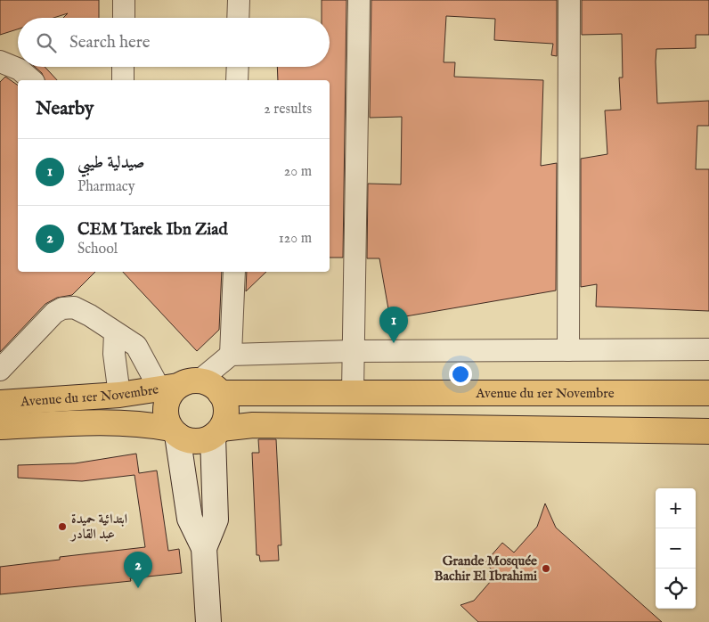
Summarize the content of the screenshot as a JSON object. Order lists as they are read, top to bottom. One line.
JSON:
{"streets":{"main road":["Avenue du 1er Novembre"]},"places":["ابتدائية حميدة عبد القادر","Grande Mosquée Bachir El Ibrahimi"],"page":{"search":"Search here","heading":["Nearby","2 results"],"list":[{"mark":"1","name":"صيدلية طيبي","note":"Pharmacy","value":"20 m"},{"mark":"2","name":"CEM Tarek Ibn Ziad","note":"School","value":"120 m"}],"pins":["1","2"],"map_buttons":["+","−"]}}
